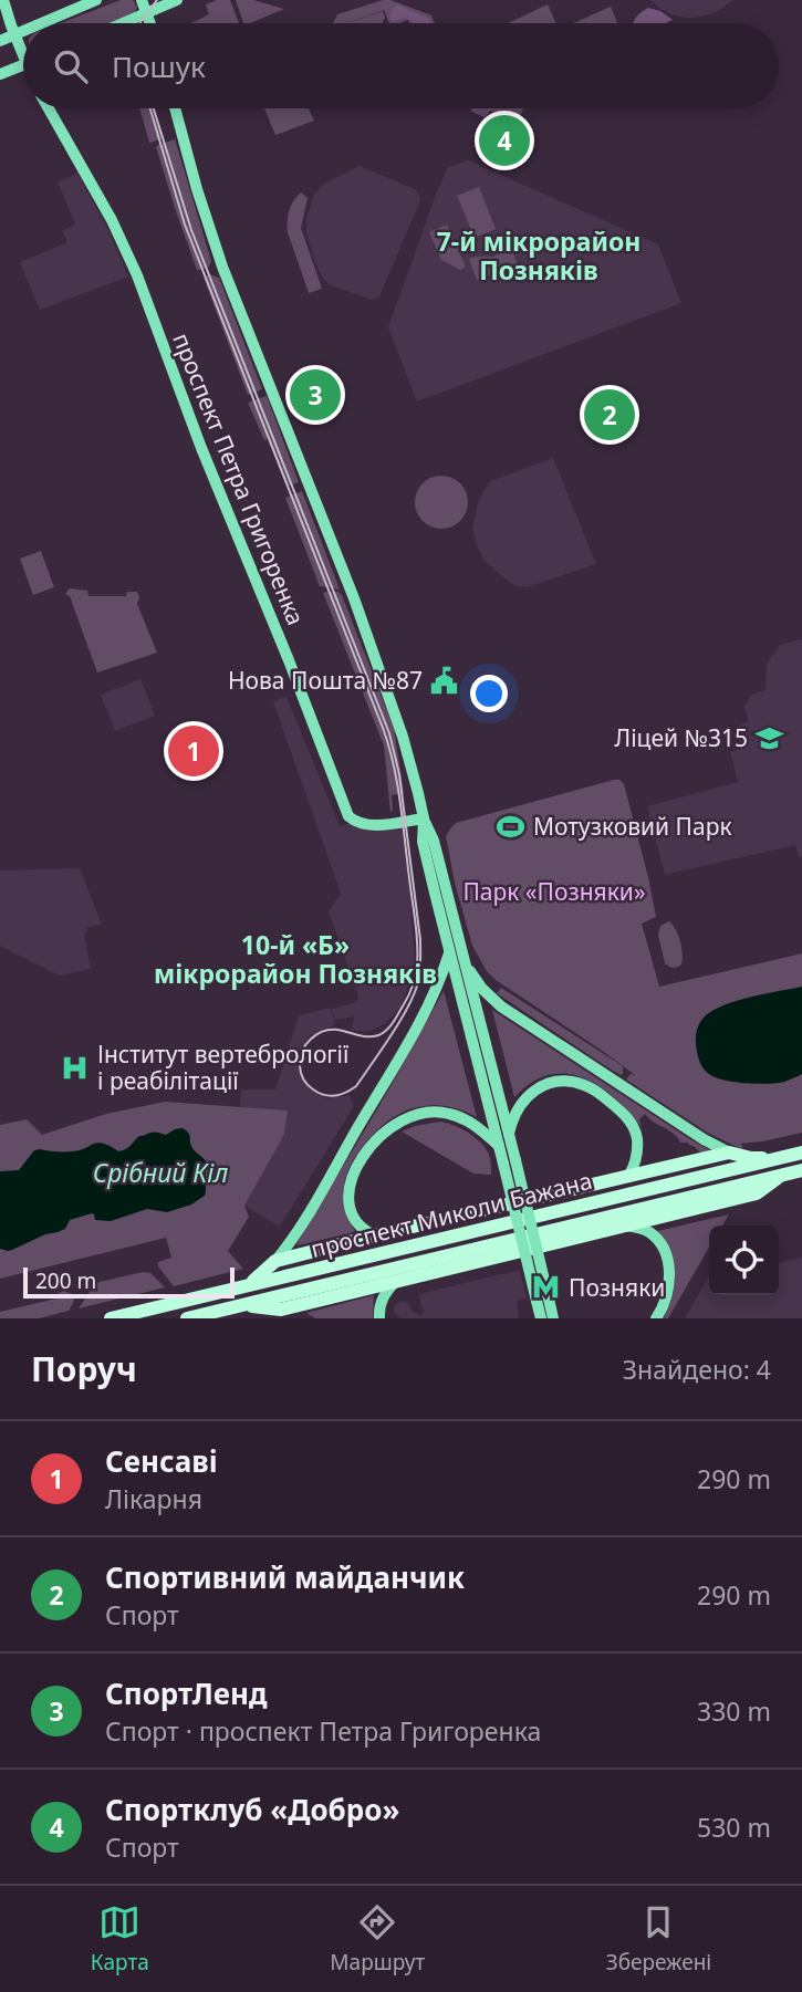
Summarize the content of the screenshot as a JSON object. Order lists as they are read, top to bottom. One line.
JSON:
{"streets":{"highway":["проспект Миколи Бажана"],"main road":["проспект Петра Григоренка"]},"districts":["7-й мікрорайон Позняків","10-й «Б» мікрорайон Позняків"],"water":["Срібний Кіл"],"parks":["Парк «Позняки»"],"places":{"public building":["Нова Пошта №87"],"school or university":["Ліцей №315"],"sports":["Мотузковий Парк"],"hospital":["Інститут вертебрології і реабілітації"],"metro station":["Позняки"]},"scale_bar":"200 m","page":{"search":"Пошук","pins":["4","3","2","1"],"scale":"200 m","heading":["Поруч","Знайдено: 4"],"list":[{"mark":"1","name":"Сенсаві","note":"Лікарня","value":"290 m"},{"mark":"2","name":"Спортивний майданчик","note":"Спорт","value":"290 m"},{"mark":"3","name":"СпортЛенд","note":"Спорт · проспект Петра Григоренка","value":"330 m"},{"mark":"4","name":"Спортклуб «Добро»","note":"Спорт","value":"530 m"}],"nav":["Карта","Маршрут","Збережені"]}}
